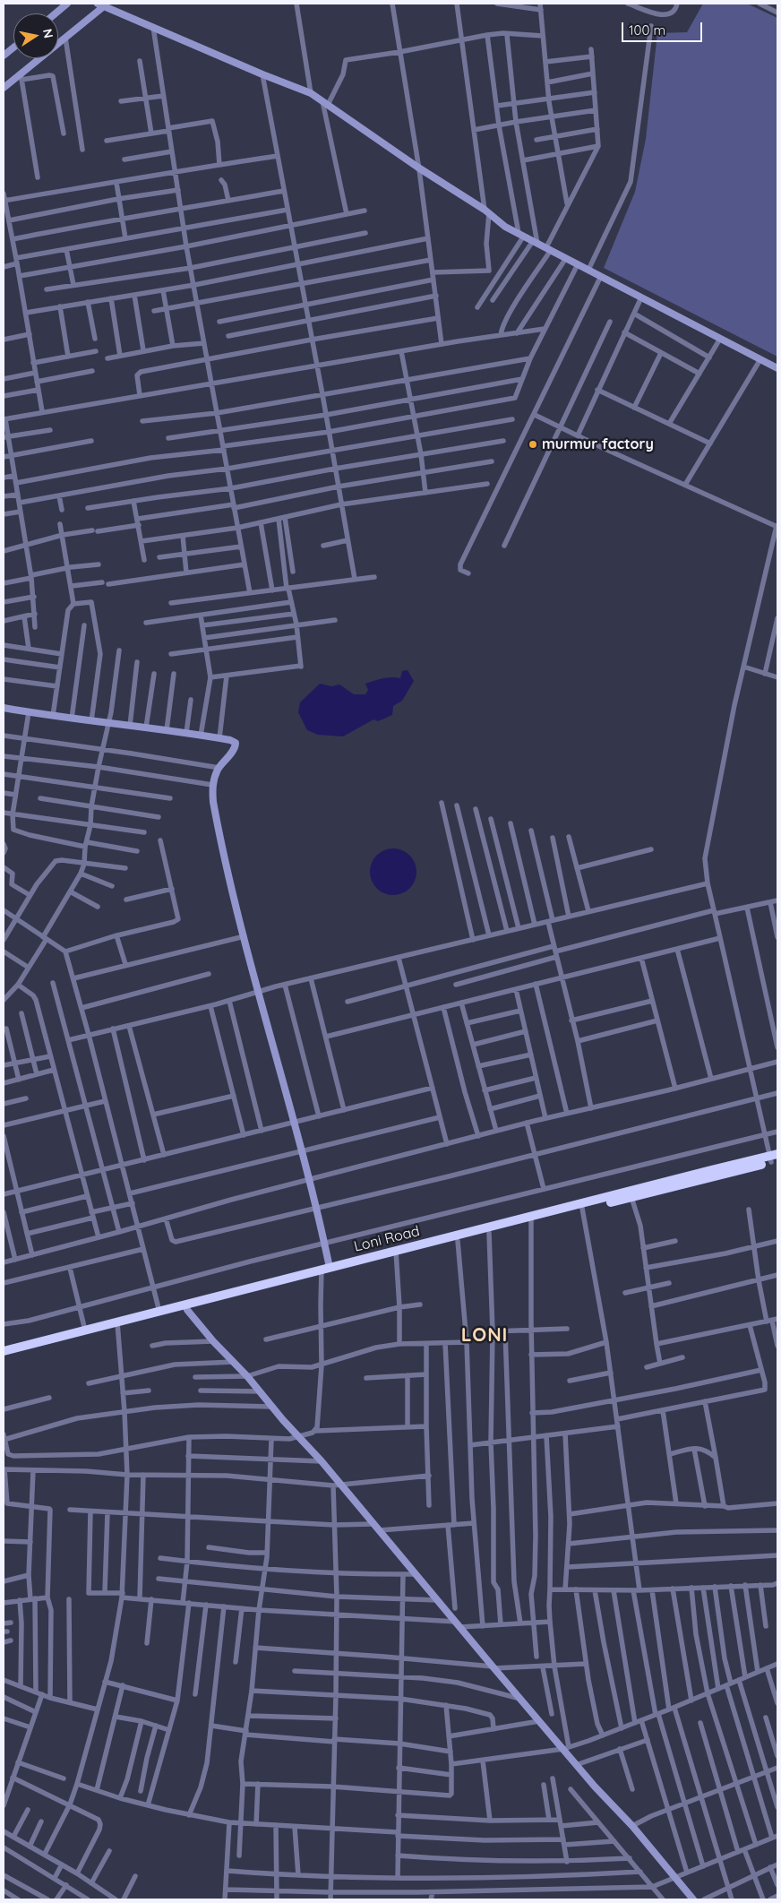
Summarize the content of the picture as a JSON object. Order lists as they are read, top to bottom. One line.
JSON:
{"streets":{"highway":["Loni Road"]},"districts":["LONI"],"places":["murmur factory"],"scale_bar":"100 m","north":"right"}
